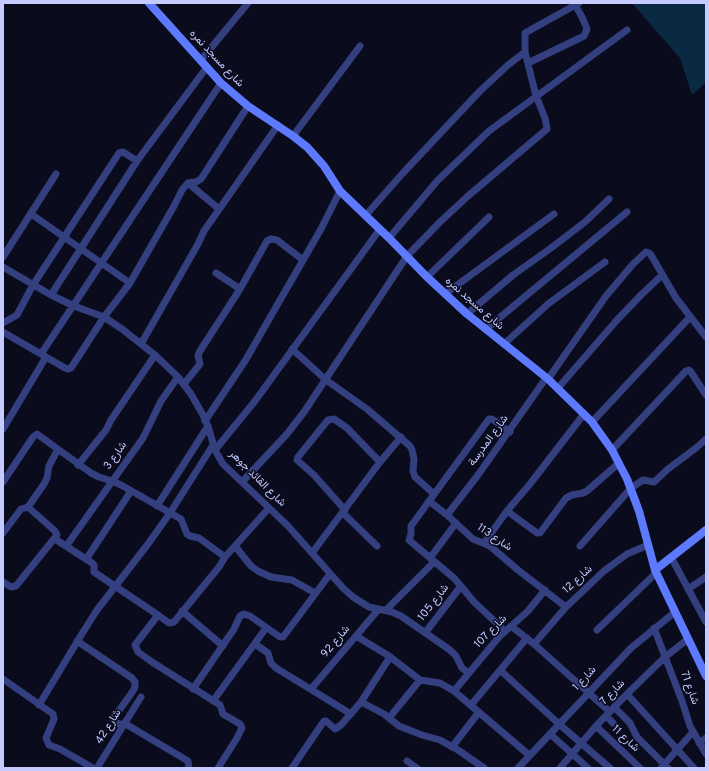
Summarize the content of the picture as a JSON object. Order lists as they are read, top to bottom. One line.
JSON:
{"streets":{"street":["شارع مسجد نمره","شارع المدرسة","شارع 3","شارع القائد جوهر","شارع 113","شارع 12","شارع 105","شارع 107","شارع 92","شارع 1","شارع 71","شارع 7","شارع 42","شارع 11"]},"crossings":[["شارع مسجد نمره","شارع المدرسة"],["شارع مسجد نمره","شارع 12"],["شارع مسجد نمره","شارع 1"],["شارع مسجد نمره","شارع 7"],["شارع المدرسة","شارع 113"],["شارع 3","شارع القائد جوهر"],["شارع القائد جوهر","شارع 105"],["شارع القائد جوهر","شارع 107"],["شارع القائد جوهر","شارع 92"],["شارع 113","شارع 12"],["شارع 113","شارع 107"],["شارع 113","شارع 92"],["شارع 1","شارع 71"],["شارع 71","شارع 7"],["شارع 7","شارع 11"]]}
